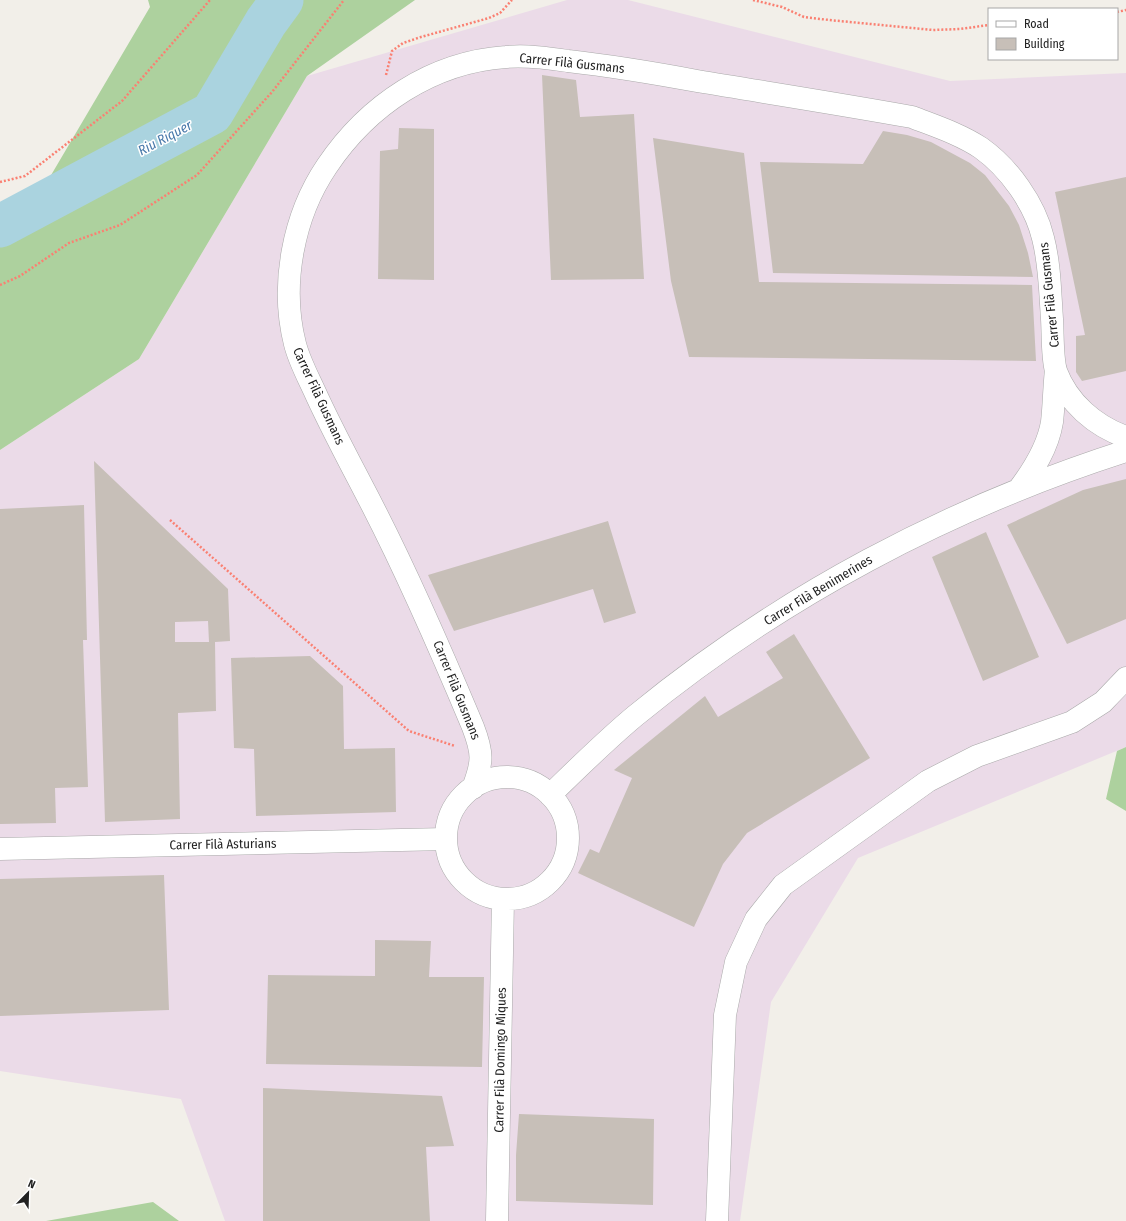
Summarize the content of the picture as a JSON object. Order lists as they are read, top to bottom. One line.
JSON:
{"streets":{"street":["Carrer Filà Gusmans","Carrer Filà Benimerines","Carrer Filà Asturians","Carrer Filà Domingo Miques"]},"crossings":[["Carrer Filà Gusmans","Carrer Filà Benimerines"],["Carrer Filà Gusmans","Carrer Filà Asturians"],["Carrer Filà Gusmans","Carrer Filà Domingo Miques"],["Carrer Filà Benimerines","Carrer Filà Asturians"],["Carrer Filà Benimerines","Carrer Filà Domingo Miques"],["Carrer Filà Asturians","Carrer Filà Domingo Miques"]],"water":["Riu Riquer"],"legend":["Road","Building"],"north":"top right"}
